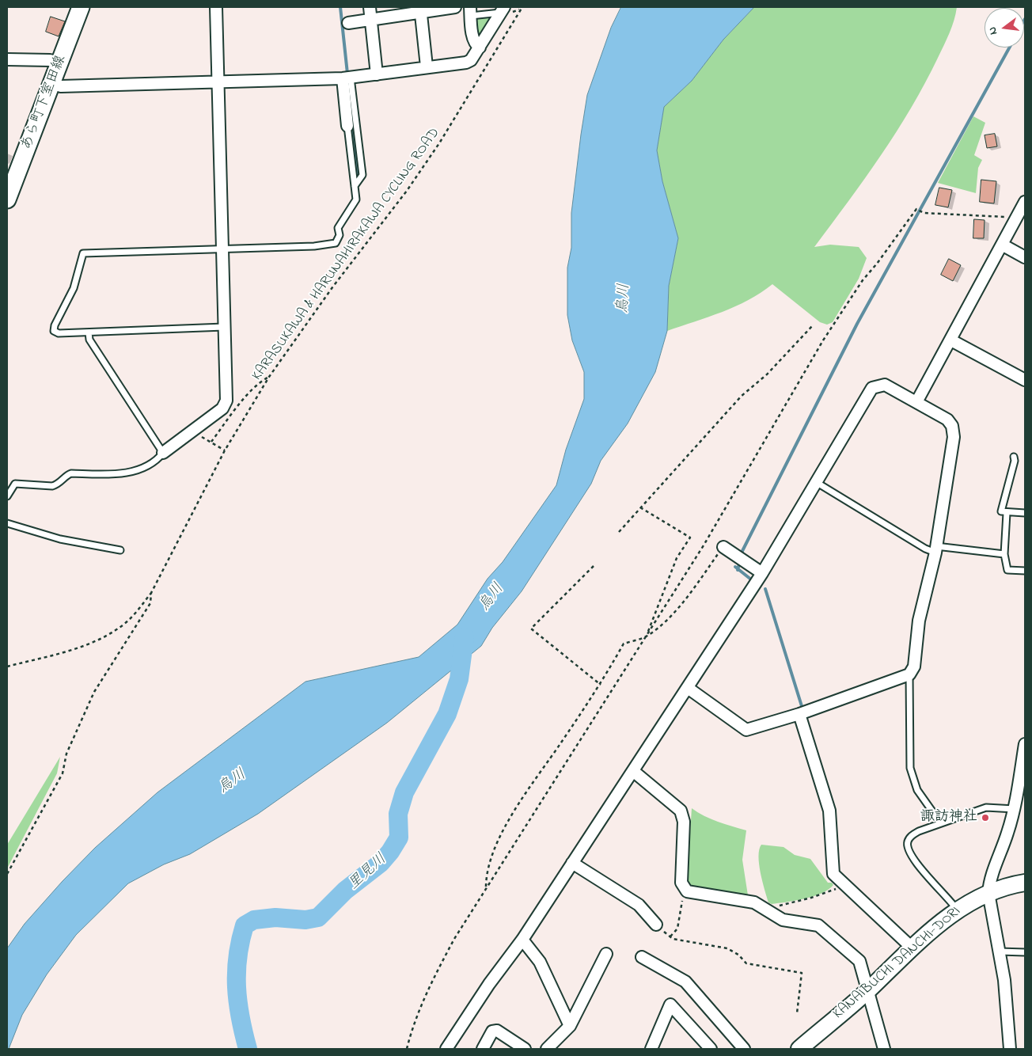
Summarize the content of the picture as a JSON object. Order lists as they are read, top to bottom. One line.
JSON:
{"streets":{"main road":["あら町下室田線"],"street":["KANAIBUCHI DANCHI-DORI"],"path":["KARASUKAWA & HARUNAHIRAKAWA CYCLING ROAD"]},"water":["烏川","里見川"],"places":["諏訪神社"],"north":"left"}
